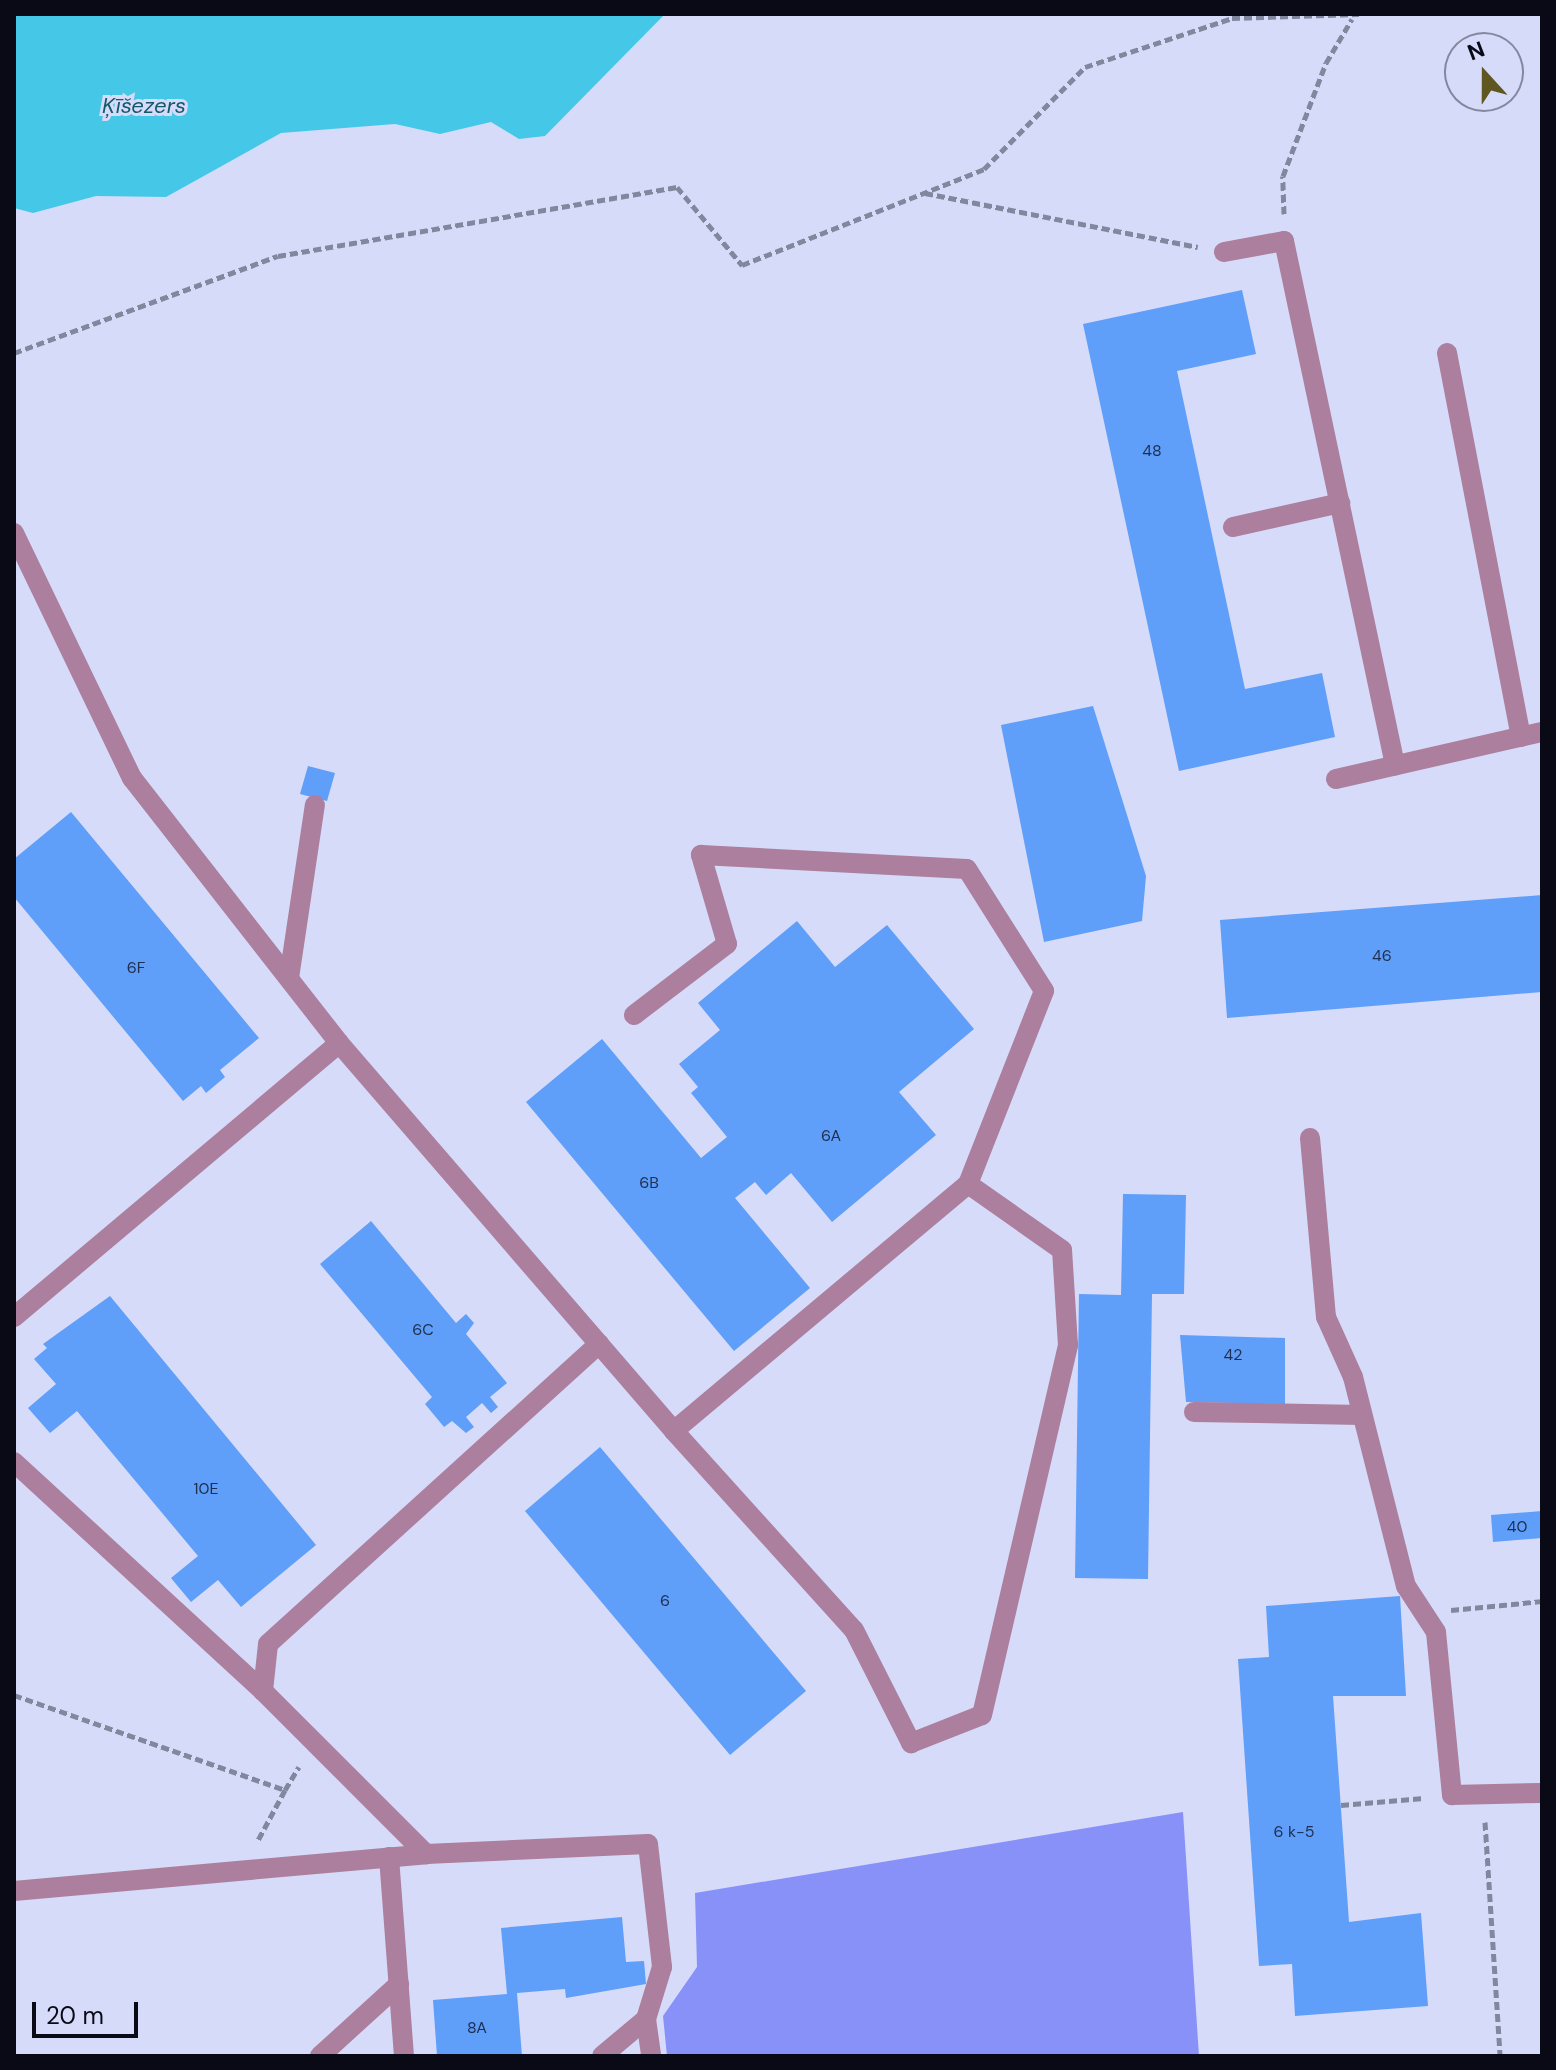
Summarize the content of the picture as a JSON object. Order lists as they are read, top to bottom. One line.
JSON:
{"water":["Ķīšezers"],"house_numbers":["48","46","6F","6A","6B","6C","42","10E","40","6","6 k-5","8A"],"scale_bar":"20 m","north":"top"}
